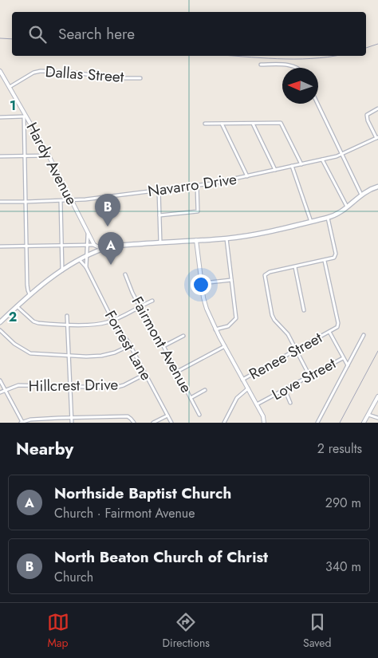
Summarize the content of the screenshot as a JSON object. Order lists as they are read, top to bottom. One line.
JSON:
{"streets":{"street":["Dallas Street","Hardy Avenue","Navarro Drive","Fairmont Avenue","Forrest Lane","Renee Street","Love Street","Hillcrest Drive"]},"crossings":[["Dallas Street","Hardy Avenue"],["Hardy Avenue","Navarro Drive"],["Hardy Avenue","Forrest Lane"],["Forrest Lane","Hillcrest Drive"]],"north":"left","page":{"search":"Search here","pins":["B","A"],"heading":["Nearby","2 results"],"list":[{"mark":"A","name":"Northside Baptist Church","note":"Church · Fairmont Avenue","value":"290 m"},{"mark":"B","name":"North Beaton Church of Christ","note":"Church","value":"340 m"}],"nav":["Map","Directions","Saved"]},"grid":{"rows":["1","2"]}}
